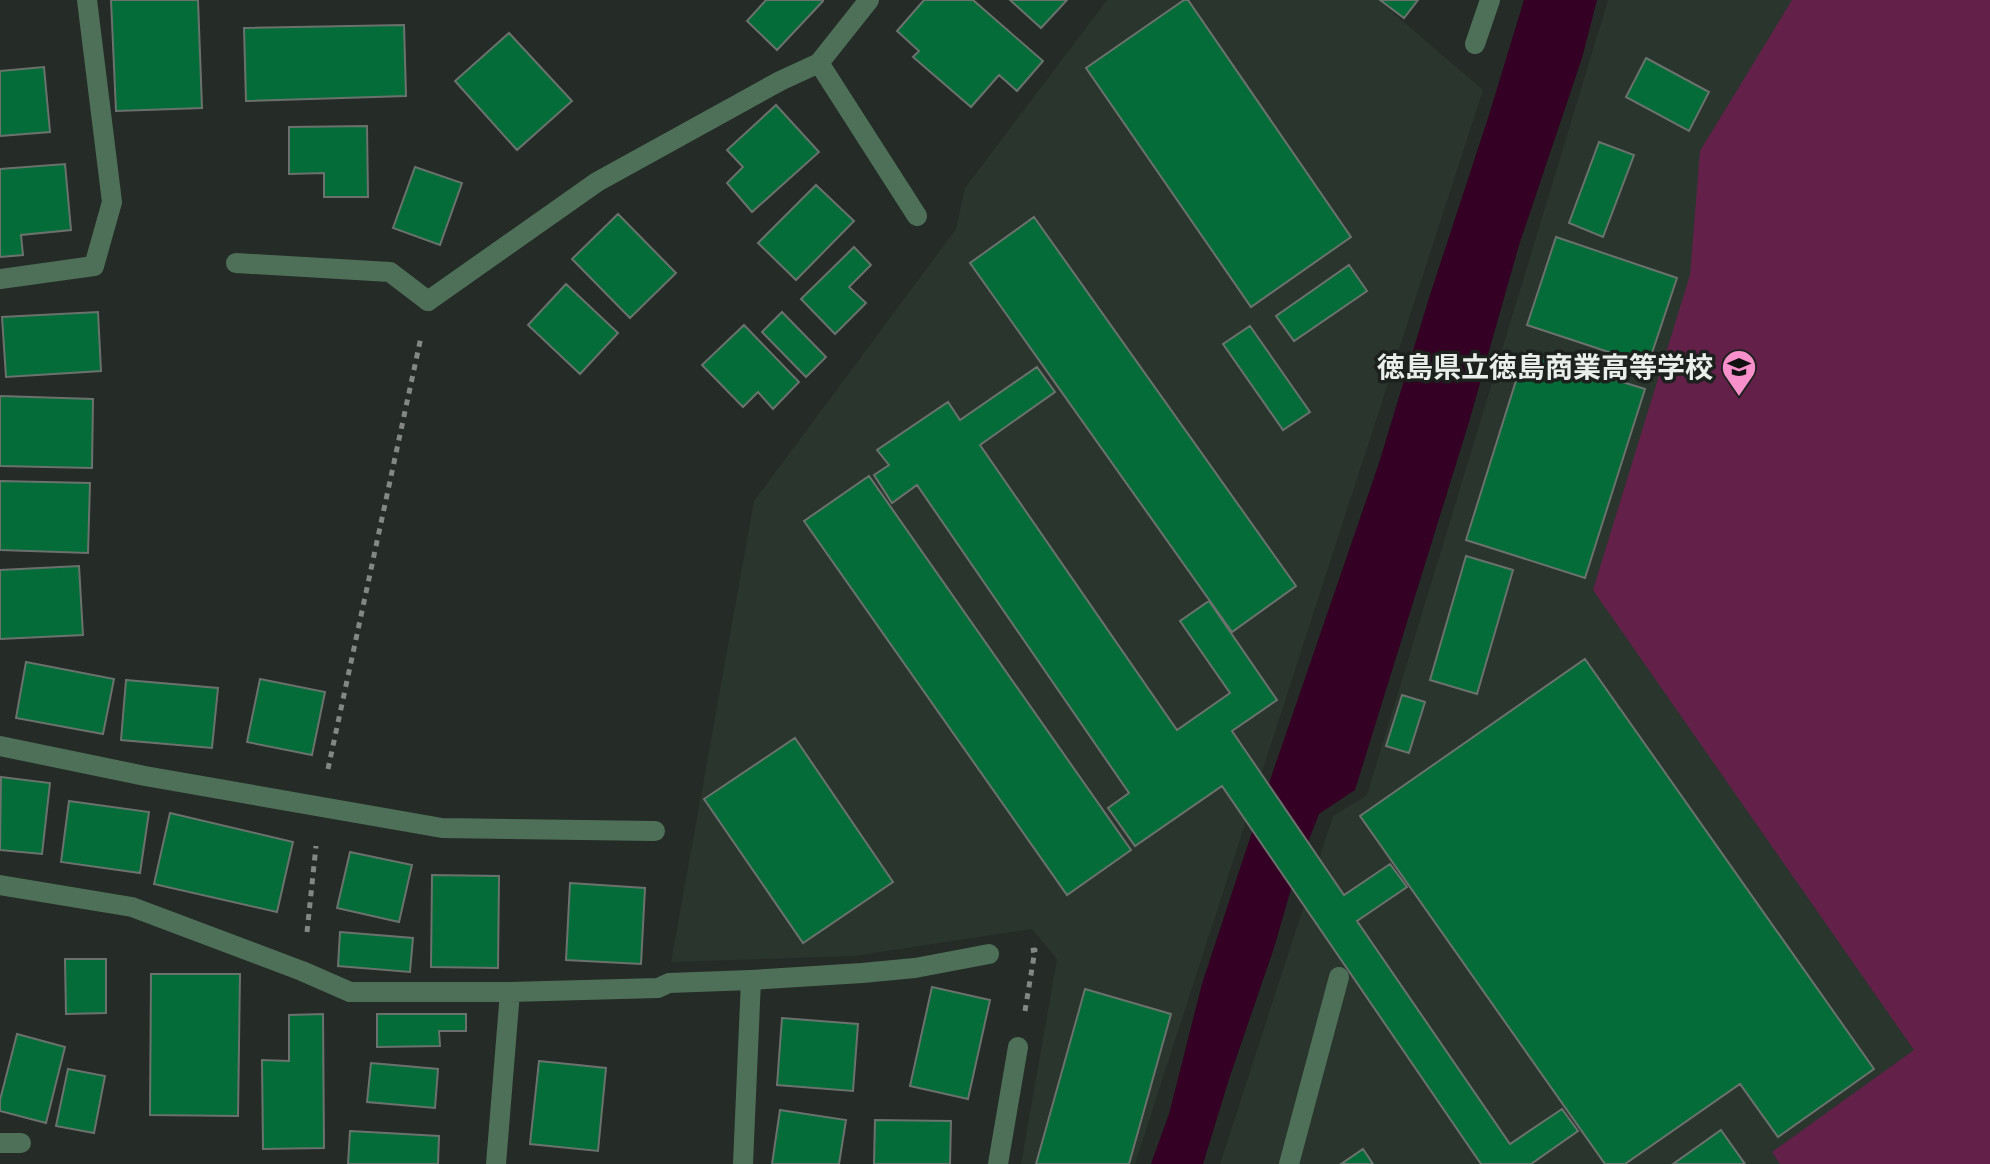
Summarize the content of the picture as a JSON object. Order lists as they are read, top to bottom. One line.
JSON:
{"places":{"school or university":["徳島県立徳島商業高等学校"]}}
